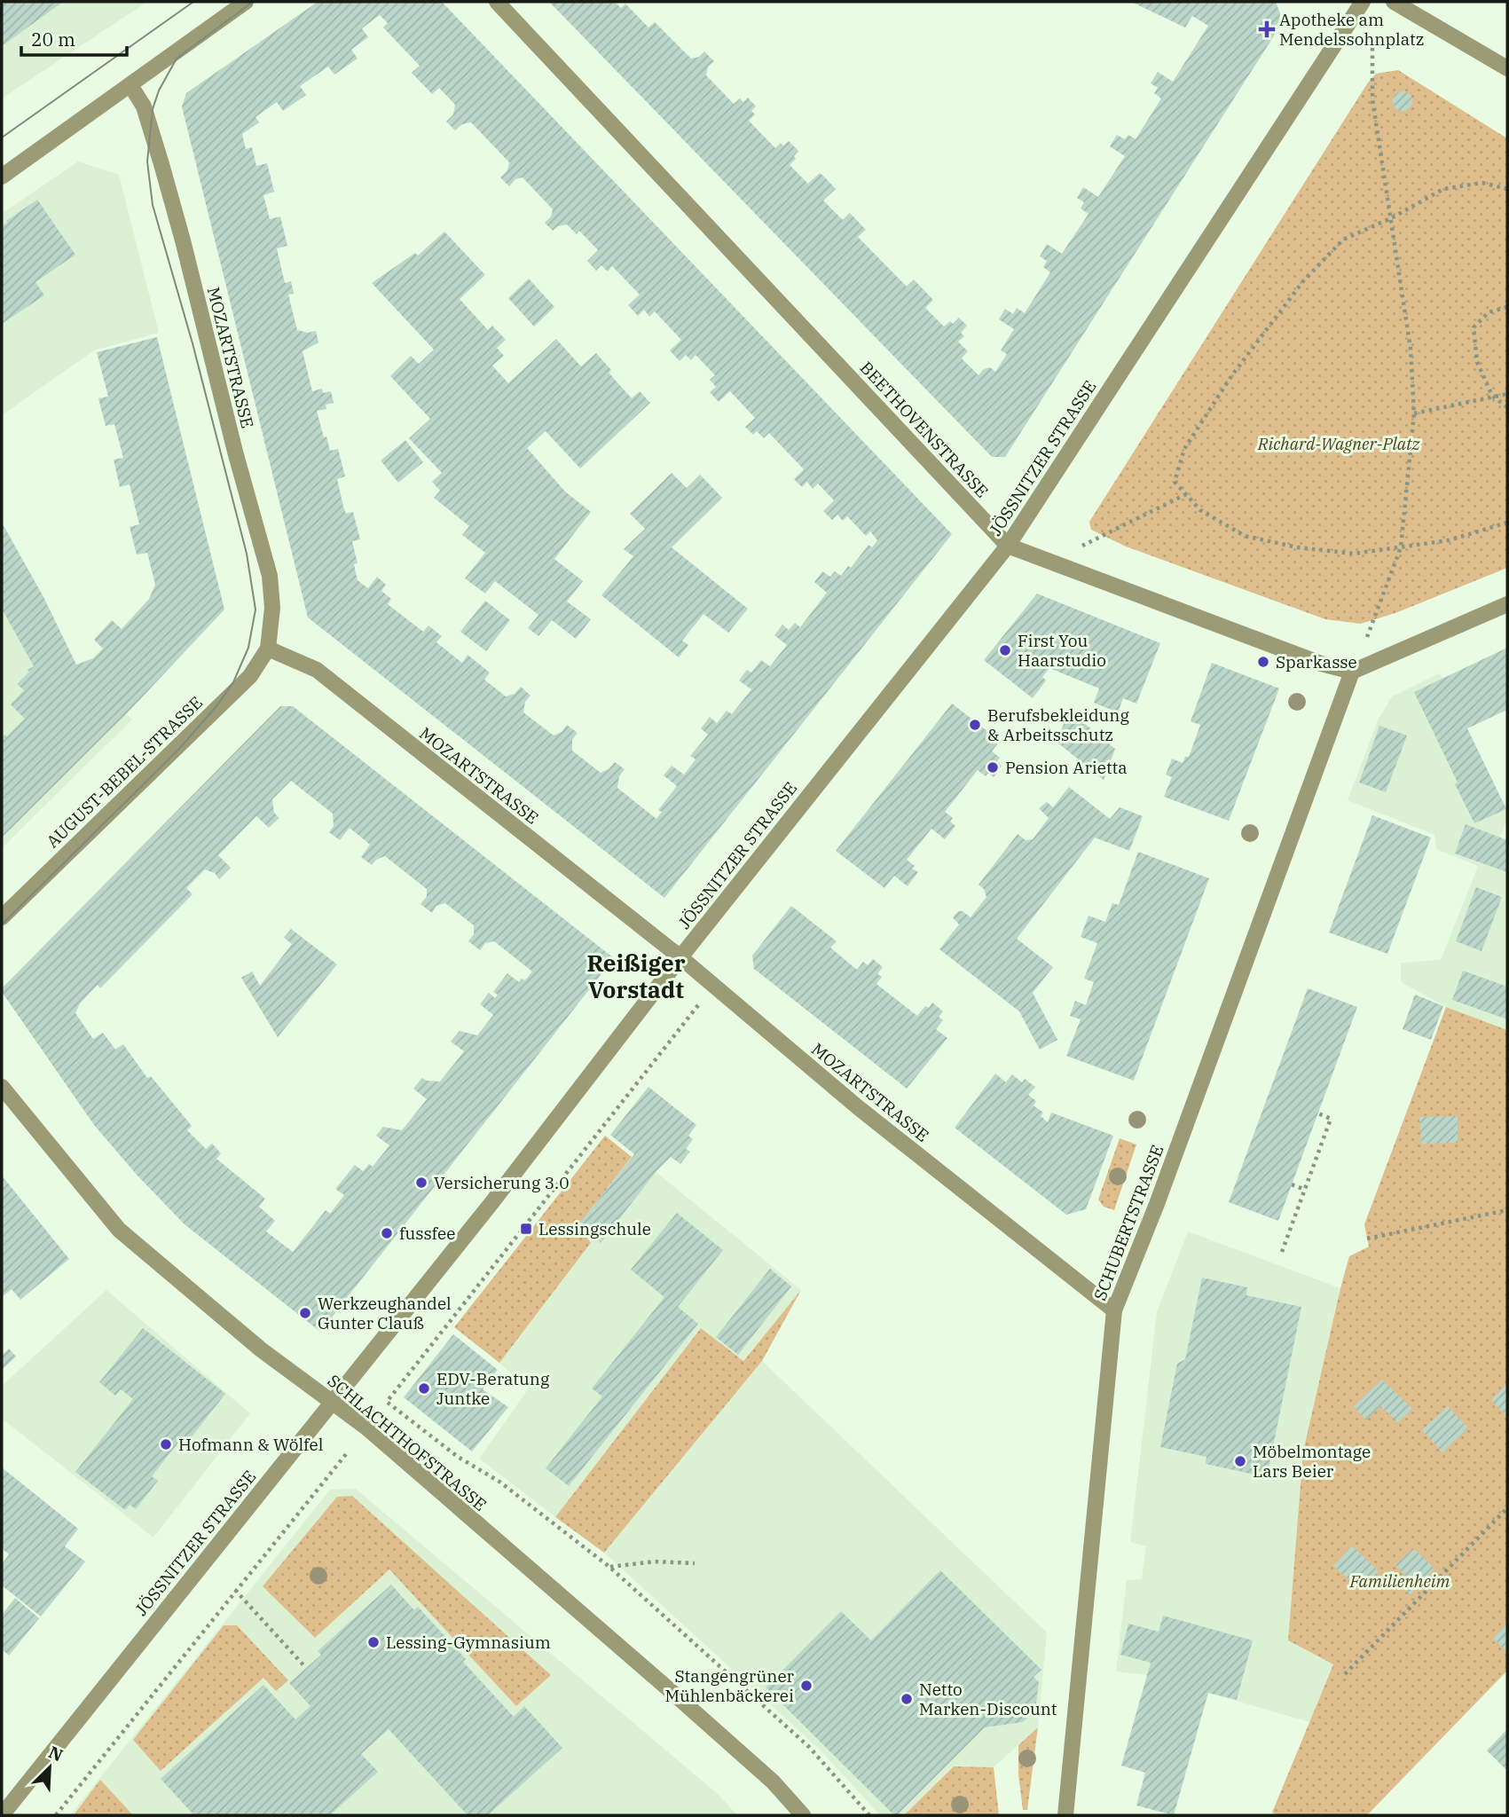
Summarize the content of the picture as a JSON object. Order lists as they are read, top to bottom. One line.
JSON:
{"streets":{"street":["MOZARTSTRASSE","BEETHOVENSTRASSE","JÖSSNITZER STRASSE","AUGUST-BEBEL-STRASSE","SCHUBERTSTRASSE","SCHLACHTHOFSTRASSE"]},"crossings":[["MOZARTSTRASSE","JÖSSNITZER STRASSE"],["MOZARTSTRASSE","AUGUST-BEBEL-STRASSE"],["MOZARTSTRASSE","SCHUBERTSTRASSE"],["BEETHOVENSTRASSE","JÖSSNITZER STRASSE"],["BEETHOVENSTRASSE","SCHUBERTSTRASSE"],["JÖSSNITZER STRASSE","SCHLACHTHOFSTRASSE"]],"districts":["Reißiger Vorstadt"],"parks":["Richard-Wagner-Platz","Familienheim"],"places":{"health":["Apotheke am Mendelssohnplatz"],"other":["First You Haarstudio","Sparkasse","Berufsbekleidung & Arbeitsschutz","Pension Arietta","Versicherung 3.0","fussfee","Werkzeughandel Gunter Clauß","EDV-Beratung Juntke","Hofmann & Wölfel","Möbelmontage Lars Beier","Lessing-Gymnasium","Stangengrüner Mühlenbäckerei","Netto Marken-Discount"],"transit":["Lessingschule"]},"scale_bar":"20 m","north":"top right"}
